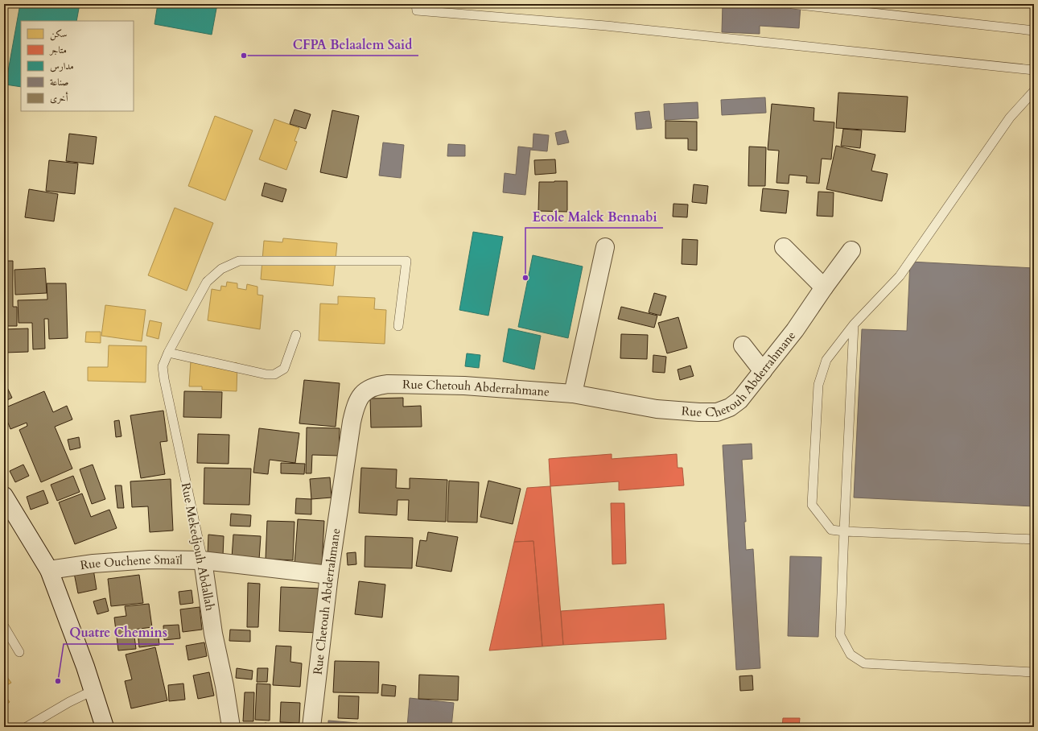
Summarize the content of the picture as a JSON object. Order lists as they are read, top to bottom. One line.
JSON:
{"streets":{"street":["Rue Chetouh Abderrahmane","Rue Mekedjouh Abdallah","Rue Ouchene Smaïl"]},"crossings":[["Rue Chetouh Abderrahmane","Rue Ouchene Smaïl"],["Rue Mekedjouh Abdallah","Rue Ouchene Smaïl"]],"places":["CFPA Belaalem Said","Ecole Malek Bennabi","Quatre Chemins"],"legend":["سكن","متاجر","مدارس","صناعة","أخرى"]}
